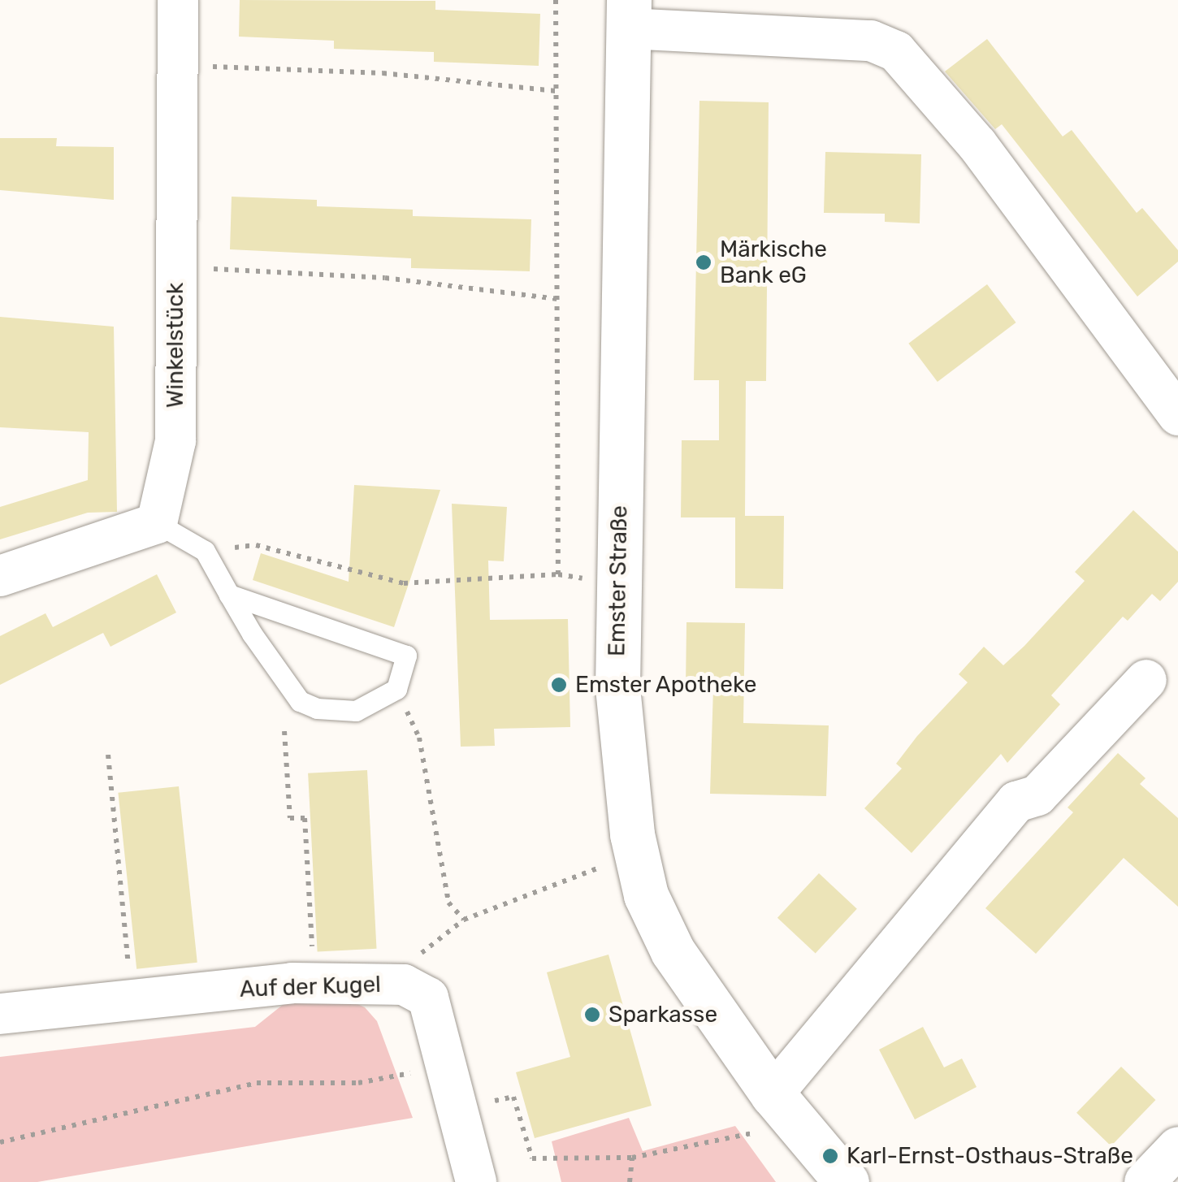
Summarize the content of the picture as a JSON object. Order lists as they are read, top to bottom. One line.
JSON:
{"streets":{"street":["Winkelstück","Emster Straße","Auf der Kugel"]},"places":["Märkische Bank eG","Emster Apotheke","Sparkasse","Karl-Ernst-Osthaus-Straße"]}
